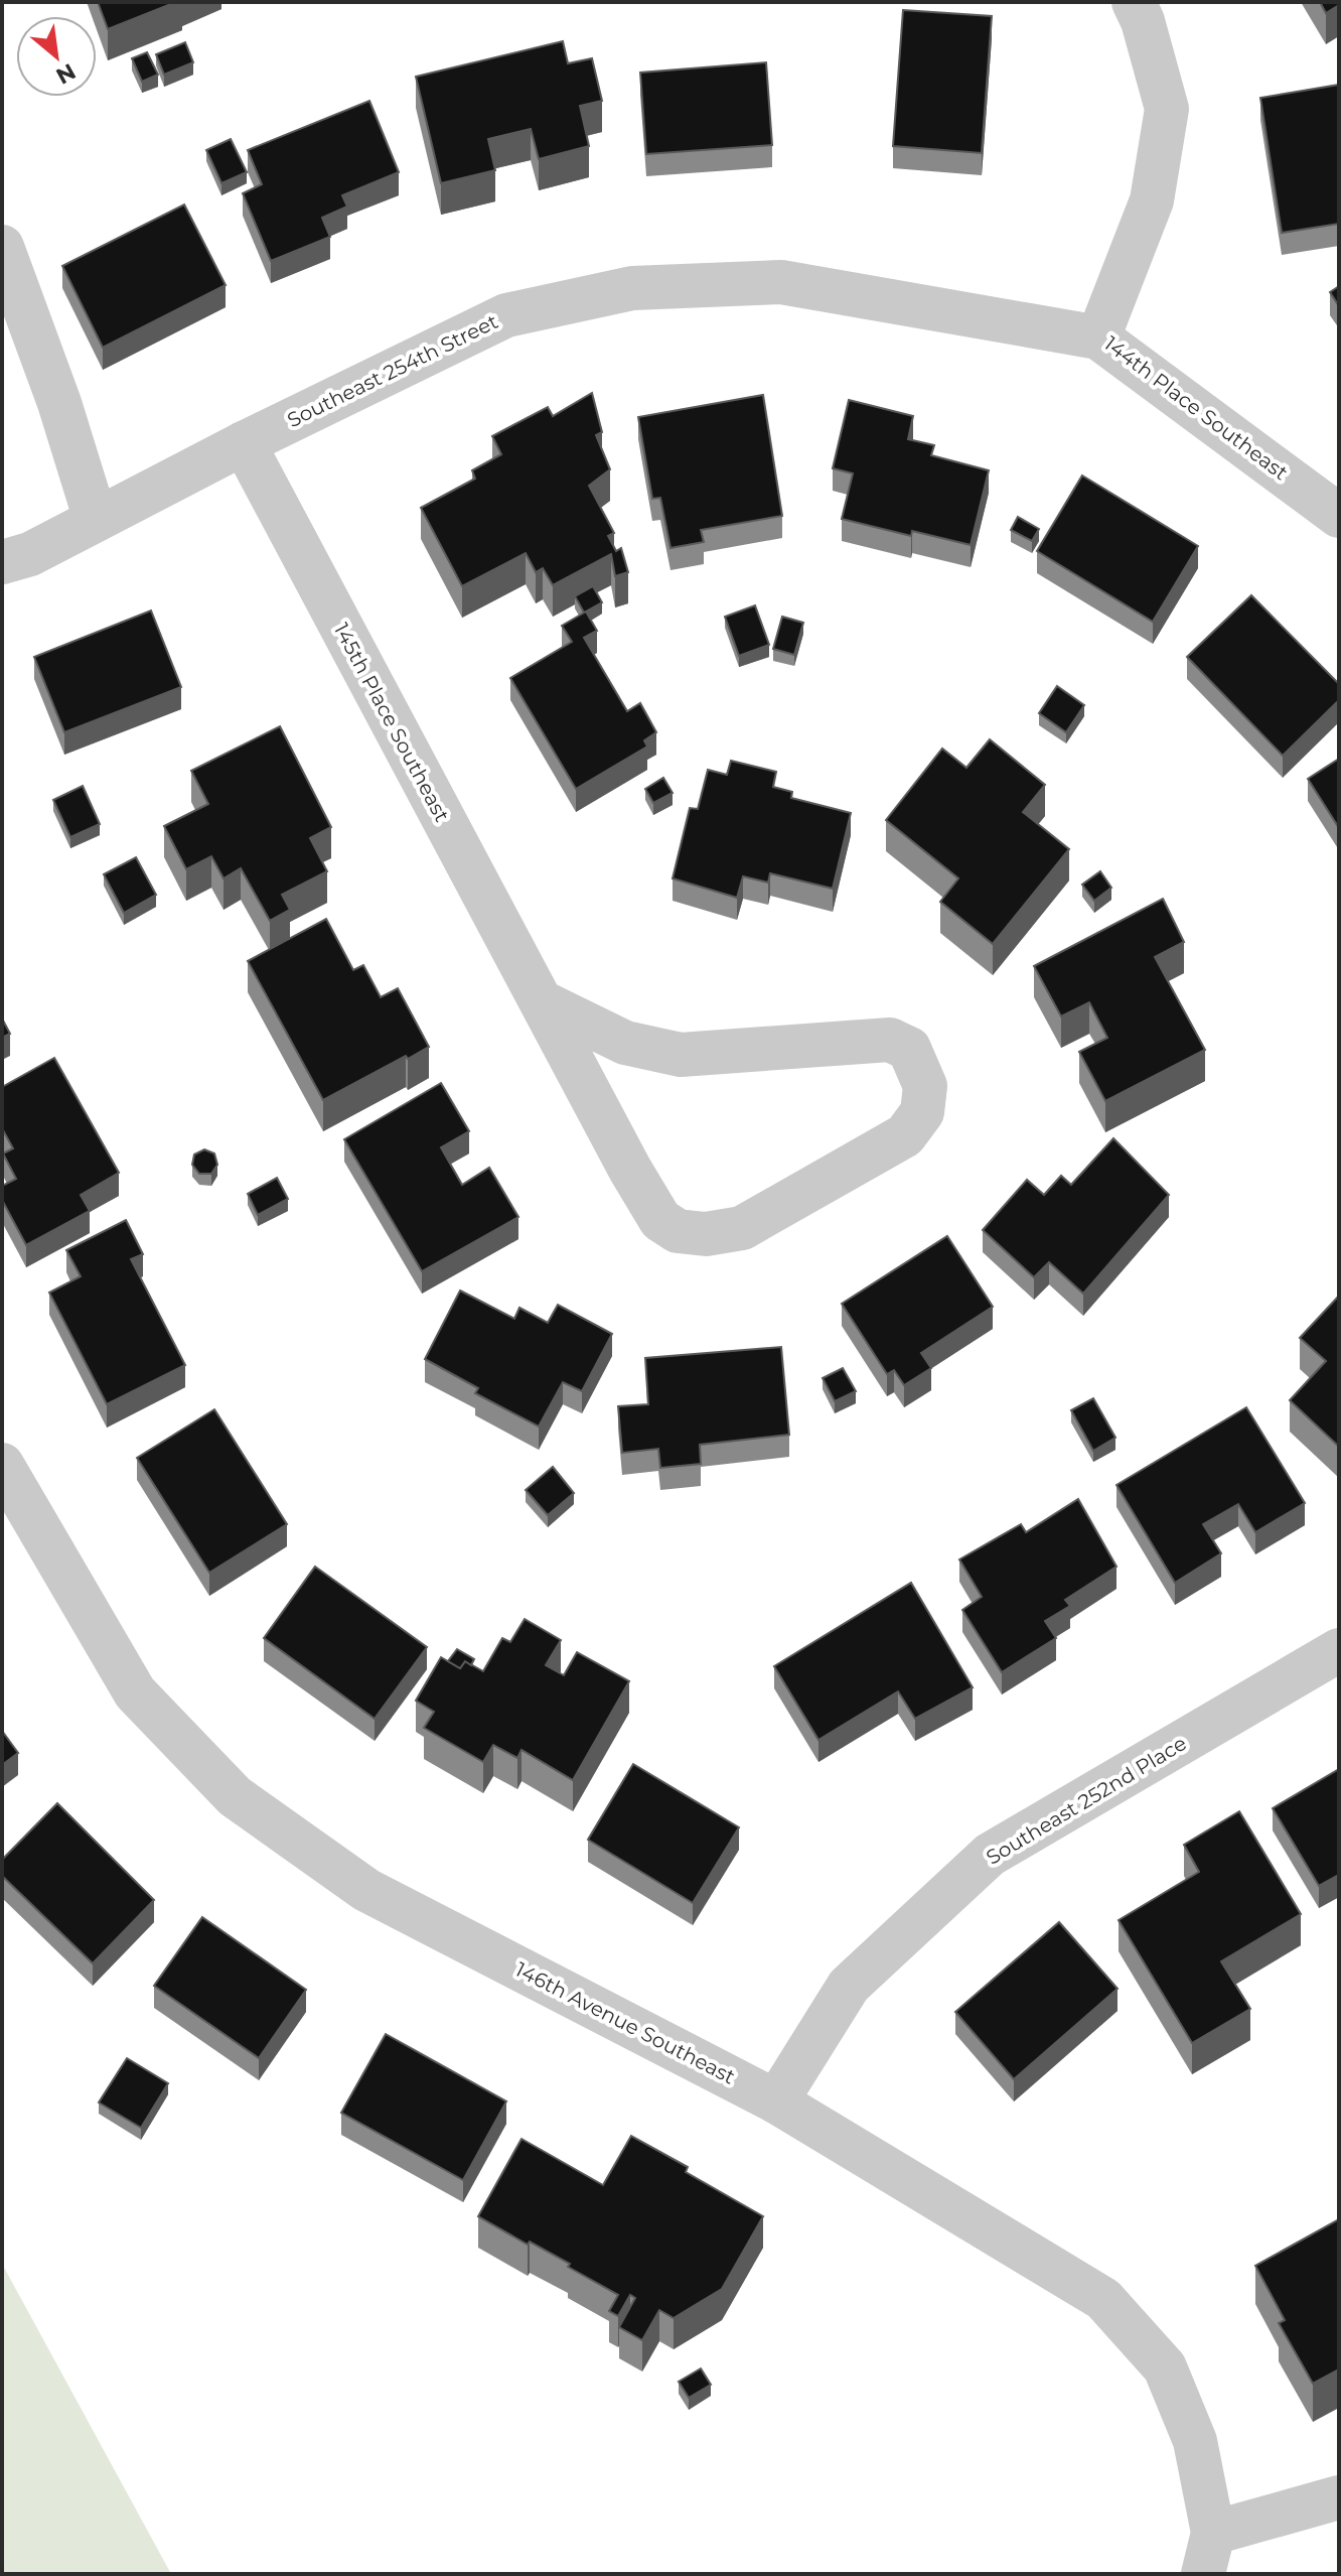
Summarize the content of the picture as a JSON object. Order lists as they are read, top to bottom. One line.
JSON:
{"streets":{"street":["Southeast 254th Street","144th Place Southeast","145th Place Southeast","Southeast 252nd Place","146th Avenue Southeast"]},"crossings":[["Southeast 254th Street","144th Place Southeast"],["Southeast 254th Street","145th Place Southeast"],["Southeast 252nd Place","146th Avenue Southeast"]],"north":"bottom right"}
